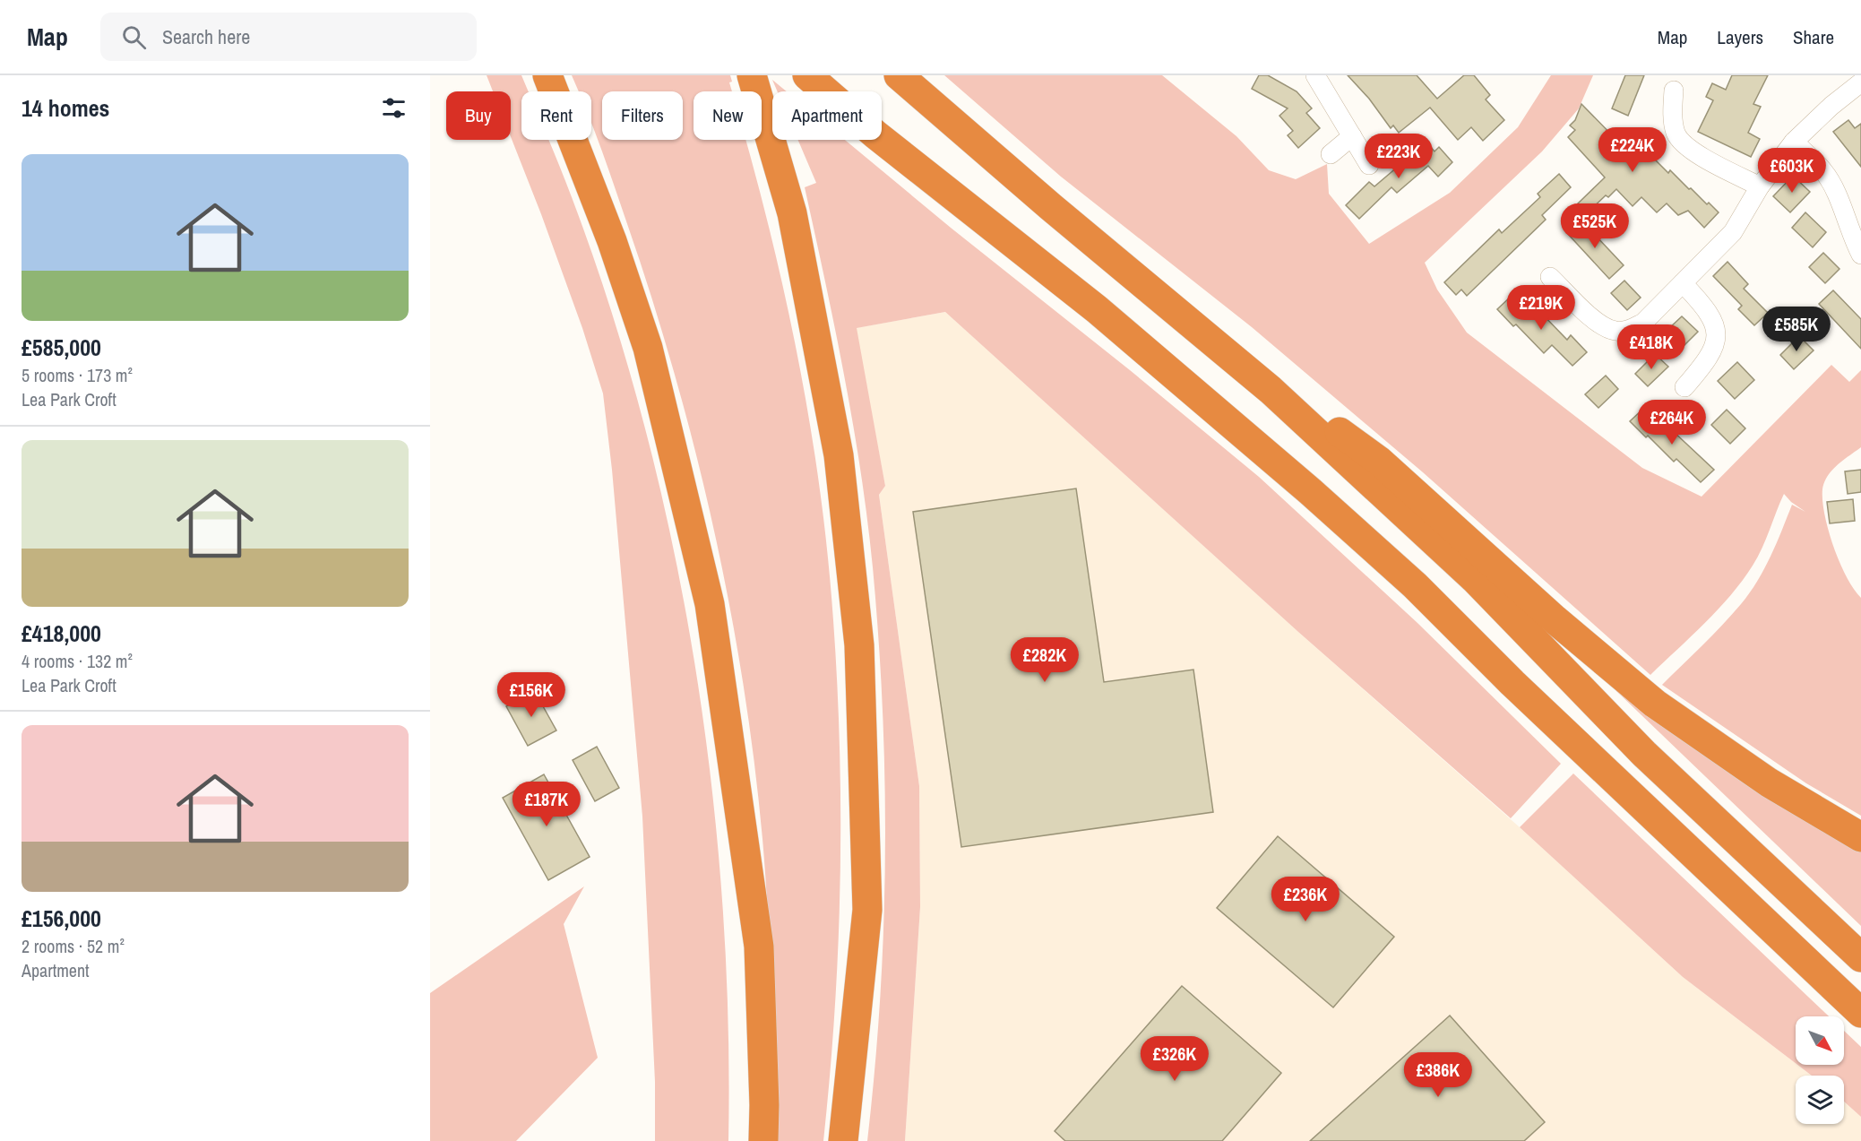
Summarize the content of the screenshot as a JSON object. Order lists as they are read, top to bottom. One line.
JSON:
{"north":"bottom right","page":{"header":"Map","search":"Search here","nav":["Map","Layers","Share"],"heading":"14 homes","chip":["Buy","Rent","Filters","New","Apartment"],"price":["£224K","£223K","£603K","£525K","£219K","£585K","£418K","£264K","£282K","£156K","£187K","£236K","£326K","£386K"],"list":[{"name":"£585,000","note":"5 rooms · 173 m² · Lea Park Croft"},{"name":"£418,000","note":"4 rooms · 132 m² · Lea Park Croft"},{"name":"£156,000","note":"2 rooms · 52 m² · Apartment"}]}}
